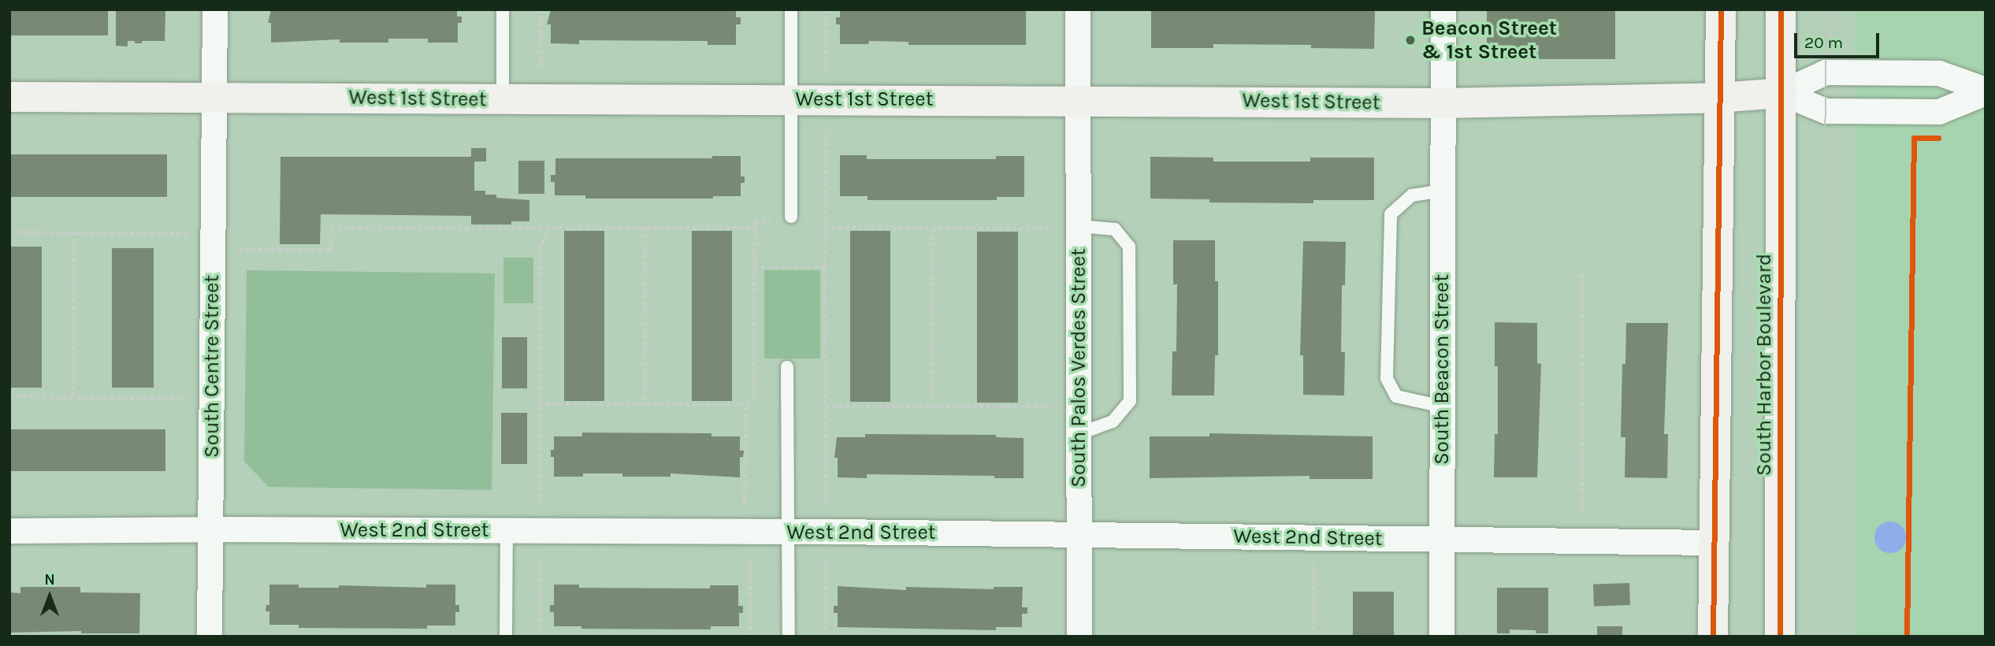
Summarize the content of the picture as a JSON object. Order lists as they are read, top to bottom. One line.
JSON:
{"streets":{"street":["West 1st Street","South Harbor Boulevard","South Centre Street","South Palos Verdes Street","South Beacon Street","West 2nd Street"]},"crossings":[["West 1st Street","South Harbor Boulevard"],["West 1st Street","South Centre Street"],["West 1st Street","South Palos Verdes Street"],["West 1st Street","South Beacon Street"],["South Centre Street","West 2nd Street"],["South Palos Verdes Street","West 2nd Street"],["South Beacon Street","West 2nd Street"]],"places":["Beacon Street & 1st Street"],"scale_bar":"20 m","north":"top"}
